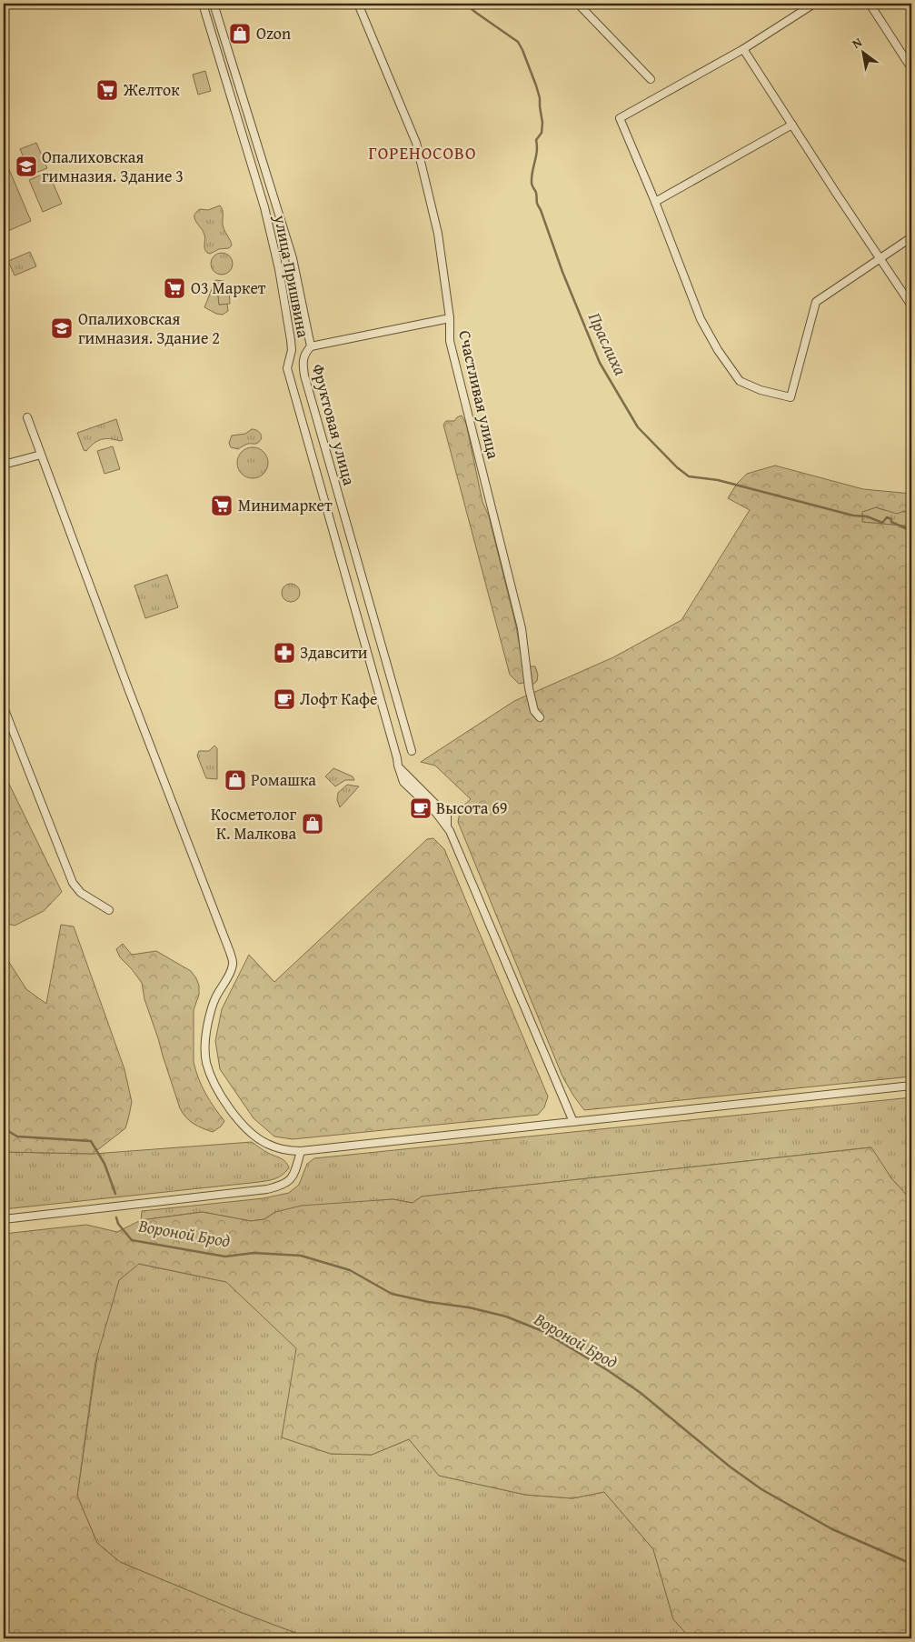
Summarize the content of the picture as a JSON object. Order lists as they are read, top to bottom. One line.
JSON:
{"streets":{"street":["улица Пришвина","Счастливая улица","Фруктовая улица"]},"districts":["ГОРЕНОСОВО"],"water":["Праслиха","Вороной Брод"],"places":{"shop":["Ozon","Ромашка","Косметолог К. Малкова"],"supermarket":["Желток","О3 Маркет","Минимаркет"],"school or university":["Опалиховская гимназия. Здание 3","Опалиховская гимназия. Здание 2"],"pharmacy":["Здавсити"],"cafe":["Лофт Кафе","Высота 69"]},"north":"top left"}
